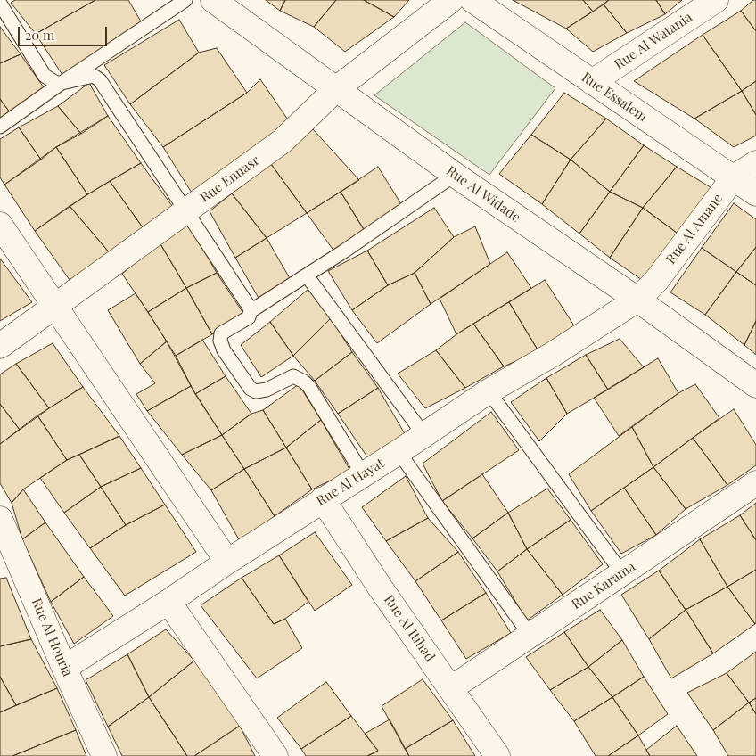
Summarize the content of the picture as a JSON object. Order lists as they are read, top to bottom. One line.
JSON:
{"streets":{"street":["Rue Al Watania","Rue Essalem","Rue Ennasr","Rue Al Widade","Rue Al Amane","Rue Al Hayat","Rue Karama","Rue Al Itihad","Rue Al Houria"]},"crossings":[["Rue Al Watania","Rue Essalem"],["Rue Essalem","Rue Al Amane"],["Rue Ennasr","Rue Al Widade"],["Rue Al Widade","Rue Al Amane"],["Rue Al Widade","Rue Al Hayat"],["Rue Al Amane","Rue Al Hayat"],["Rue Al Hayat","Rue Al Itihad"],["Rue Al Hayat","Rue Al Houria"],["Rue Karama","Rue Al Itihad"]],"scale_bar":"20 m"}
